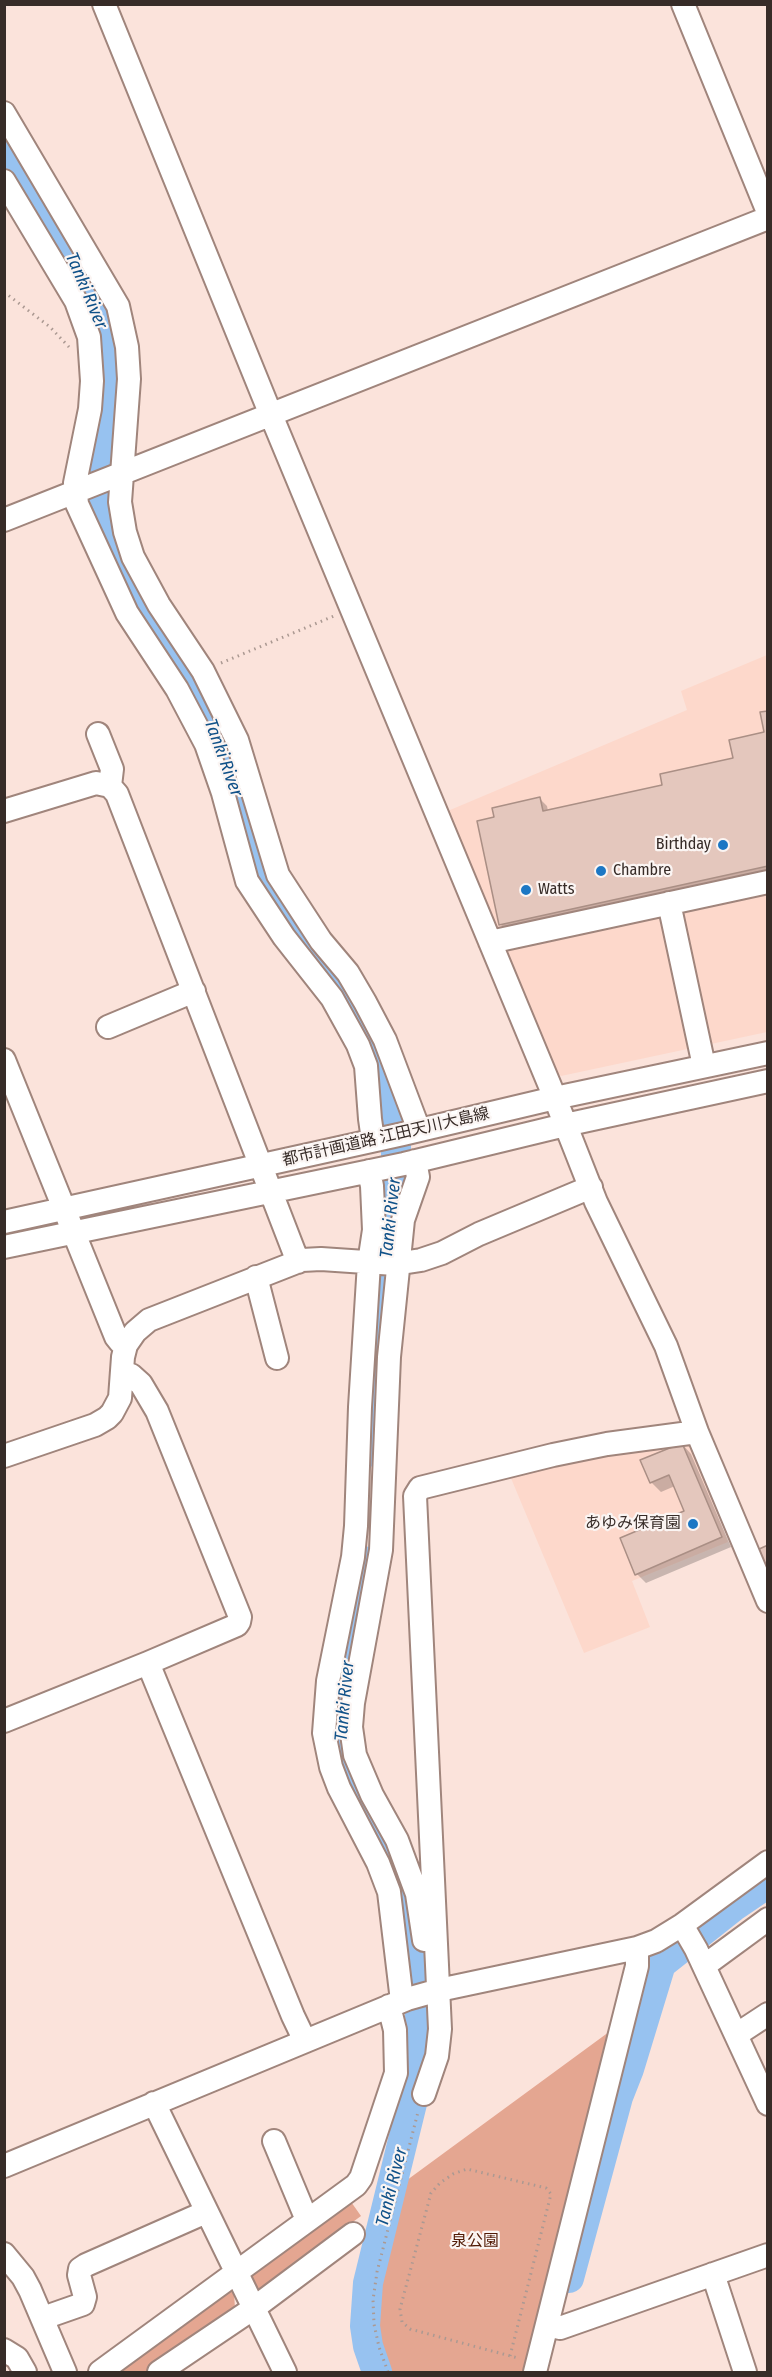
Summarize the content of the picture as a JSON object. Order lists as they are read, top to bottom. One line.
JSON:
{"streets":{"street":["都市計画道路 江田天川大島線"]},"water":["Tanki River"],"parks":["泉公園"],"places":["Birthday","Chambre","Watts","あゆみ保育園"]}
